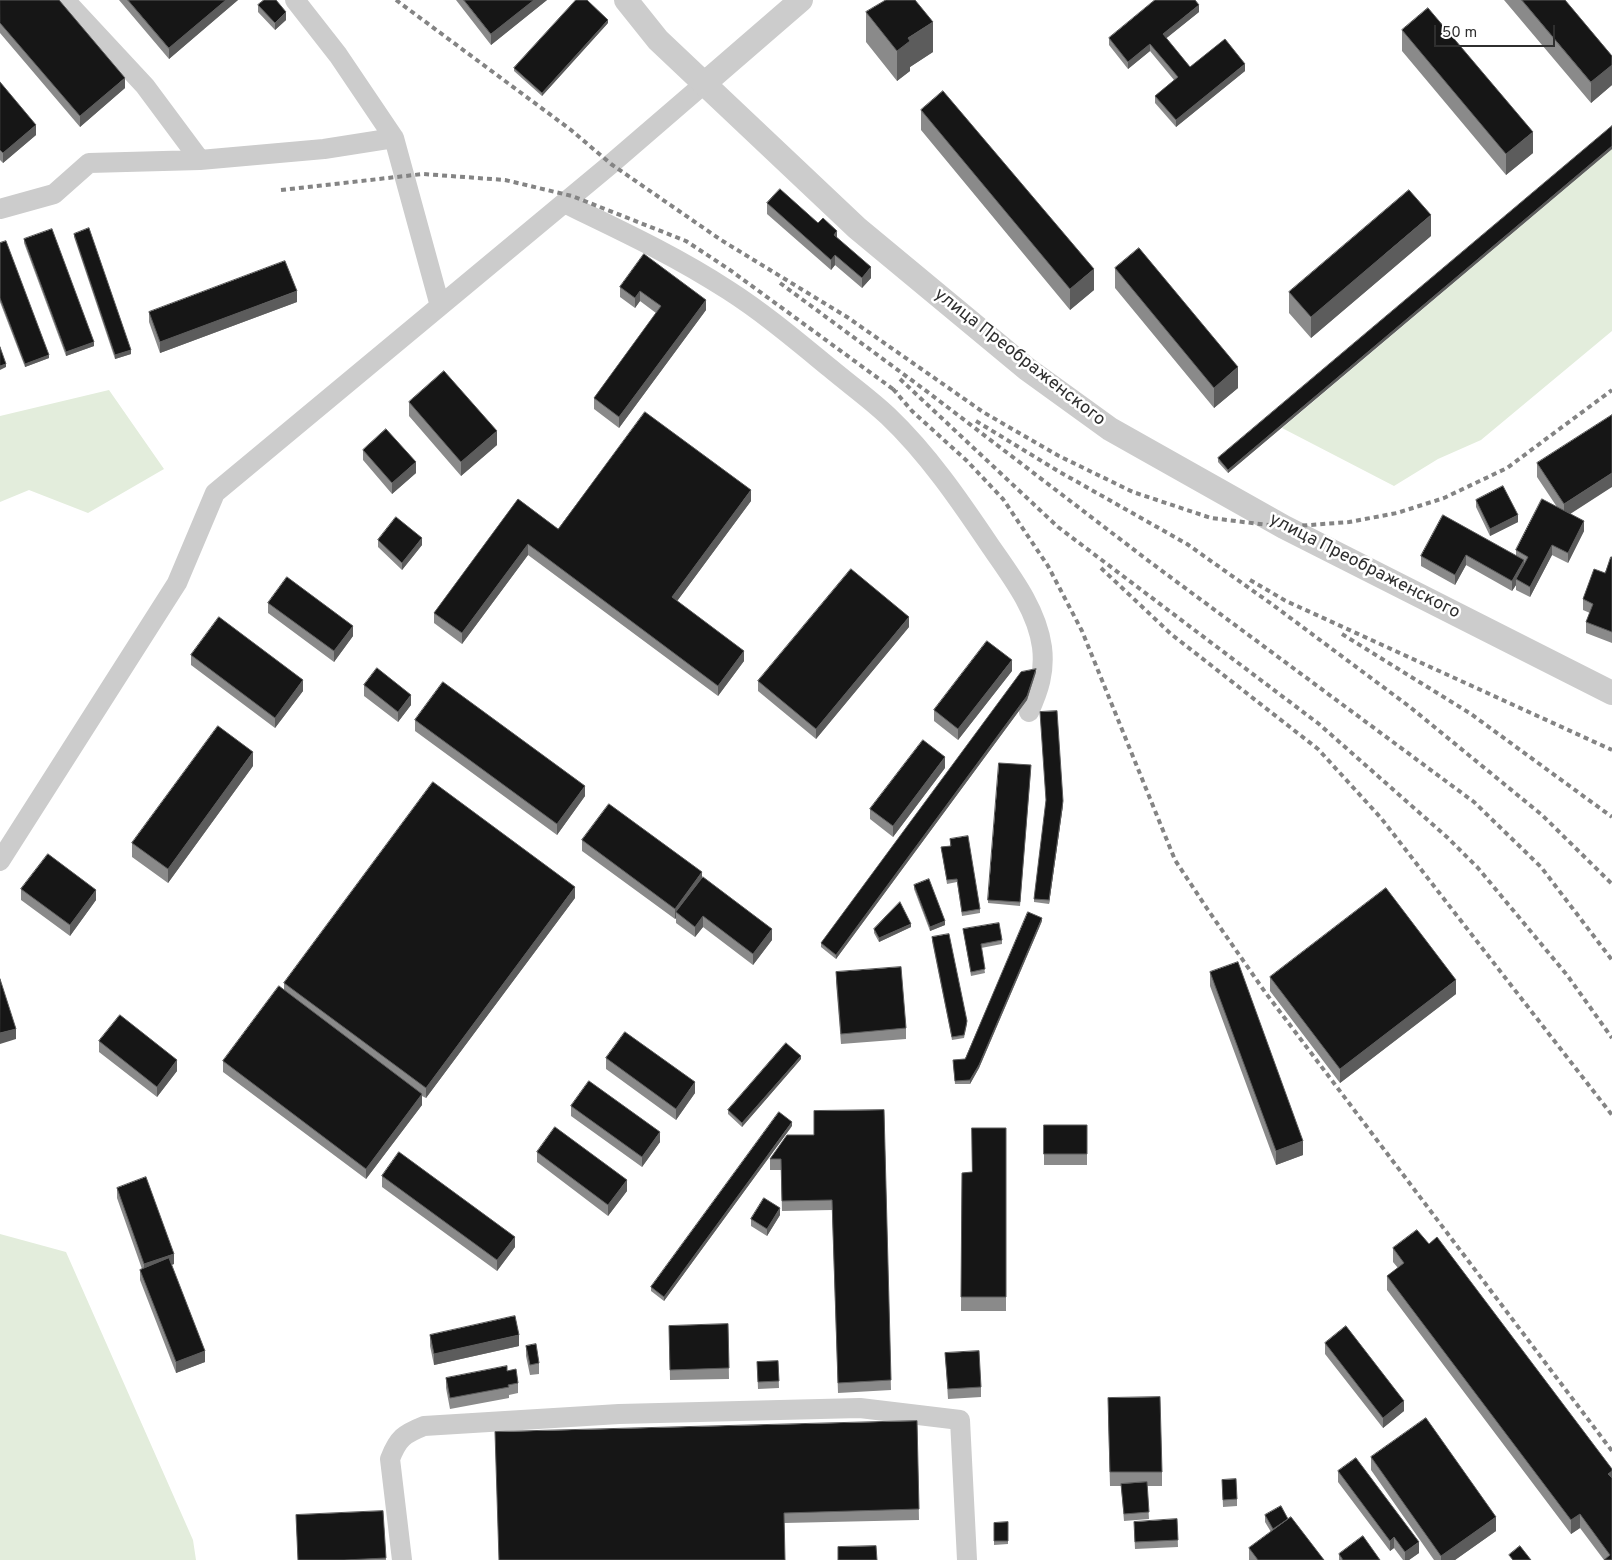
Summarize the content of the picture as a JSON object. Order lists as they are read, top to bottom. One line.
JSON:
{"streets":{"street":["улица Преображенского"]},"scale_bar":"50 m"}
